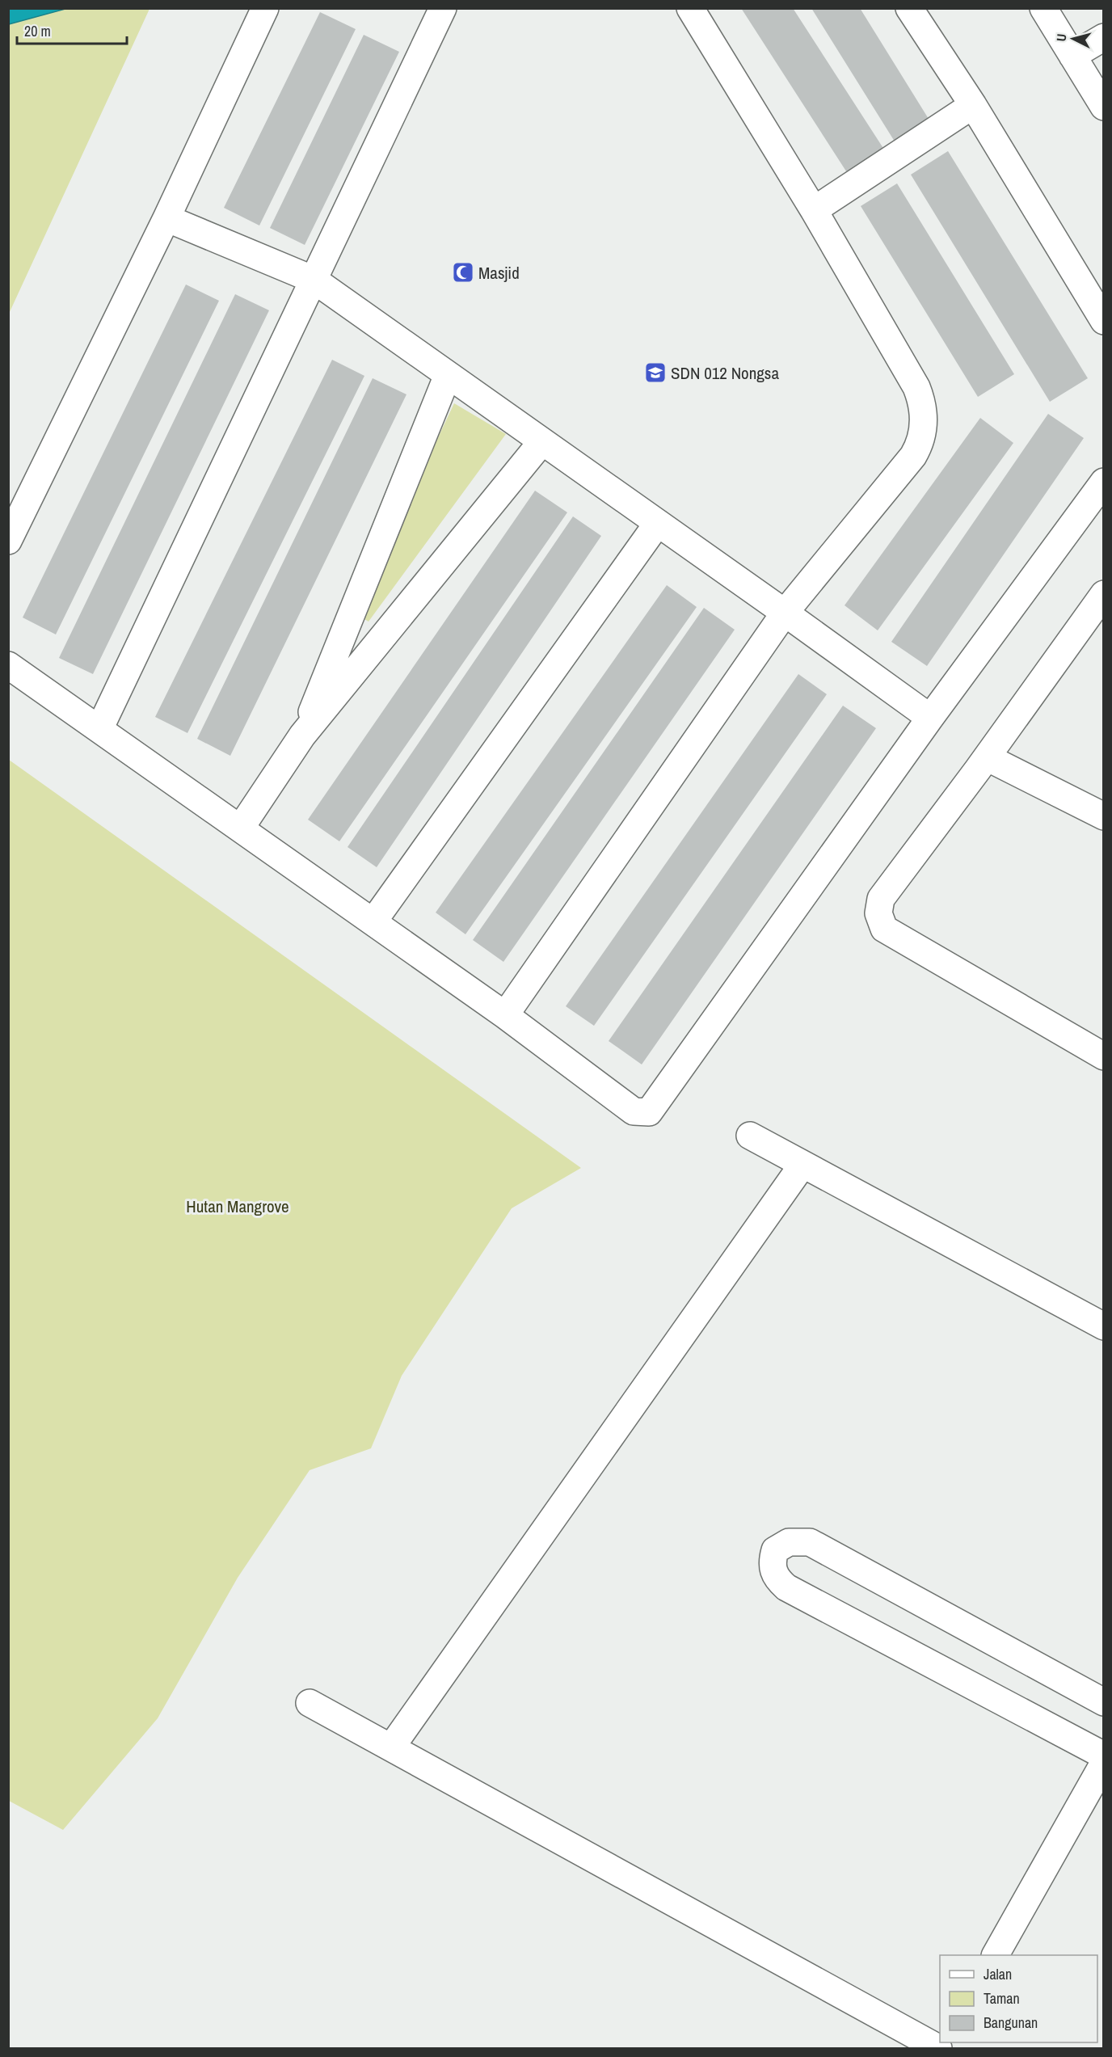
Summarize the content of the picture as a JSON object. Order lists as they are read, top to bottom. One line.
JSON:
{"parks":["Hutan Mangrove"],"places":{"mosque":["Masjid"],"school or university":["SDN 012 Nongsa"]},"legend":["Jalan","Taman","Bangunan"],"scale_bar":"20 m","north":"left"}
